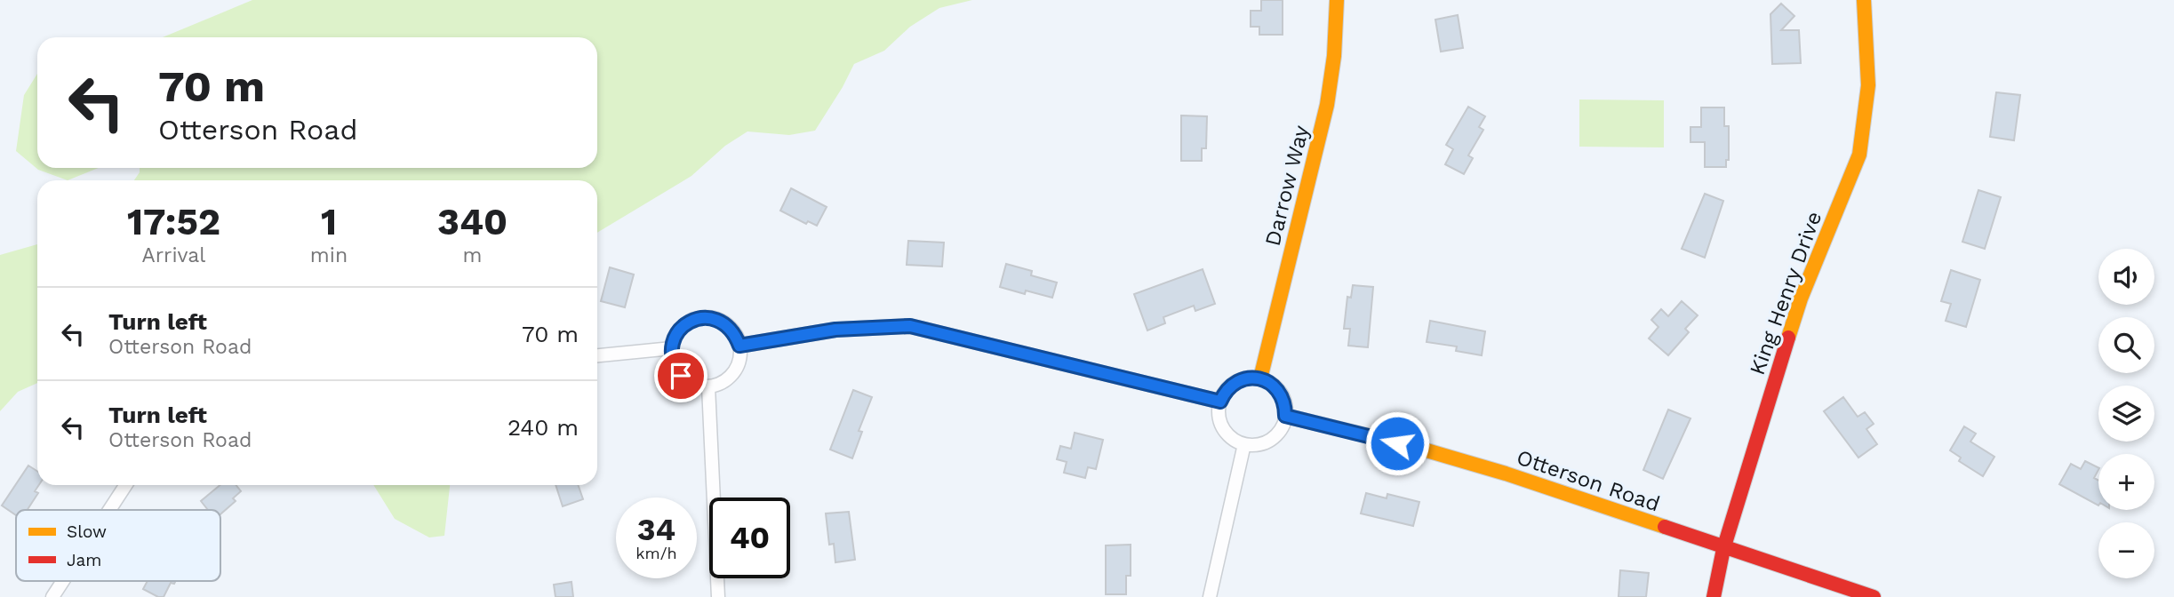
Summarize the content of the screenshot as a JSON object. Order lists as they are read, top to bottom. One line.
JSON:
{"streets":{"street":["Darrow Way","King Henry Drive","Otterson Road"]},"crossings":[["Darrow Way","Otterson Road"],["King Henry Drive","Otterson Road"]],"legend":["Slow","Jam"],"page":{"turn":["70 m","Otterson Road"],"eta":["17:52","Arrival","1","min","340","m"],"map_buttons":["+","−"],"list":[{"name":"Turn left","note":"Otterson Road","value":"70 m"},{"name":"Turn left","note":"Otterson Road","value":"240 m"}],"speed":"34 km/h","limit":"40"}}
